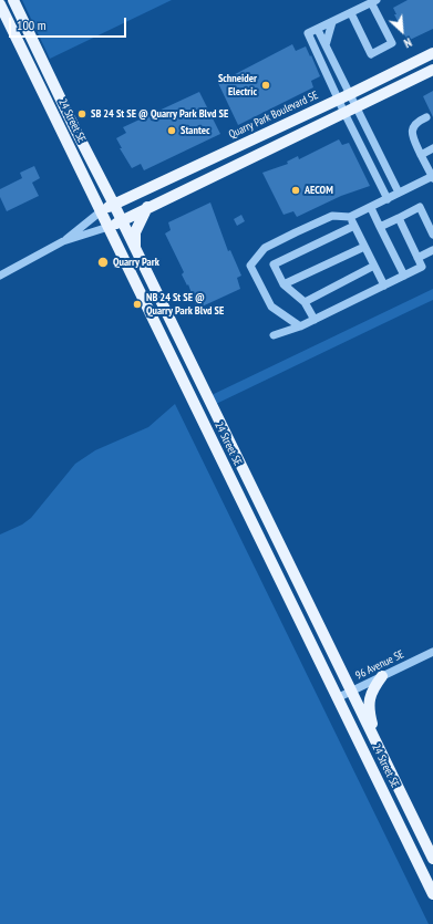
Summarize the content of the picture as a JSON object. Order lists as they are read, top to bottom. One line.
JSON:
{"streets":{"main road":["Quarry Park Boulevard SE","24 Street SE"],"street":["96 Avenue SE"]},"crossings":[["Quarry Park Boulevard SE","24 Street SE"],["24 Street SE","96 Avenue SE"]],"places":["Schneider Electric","SB 24 St SE @ Quarry Park Blvd SE","Stantec","AECOM","Quarry Park","NB 24 St SE @ Quarry Park Blvd SE"],"scale_bar":"100 m","north":"bottom right"}
